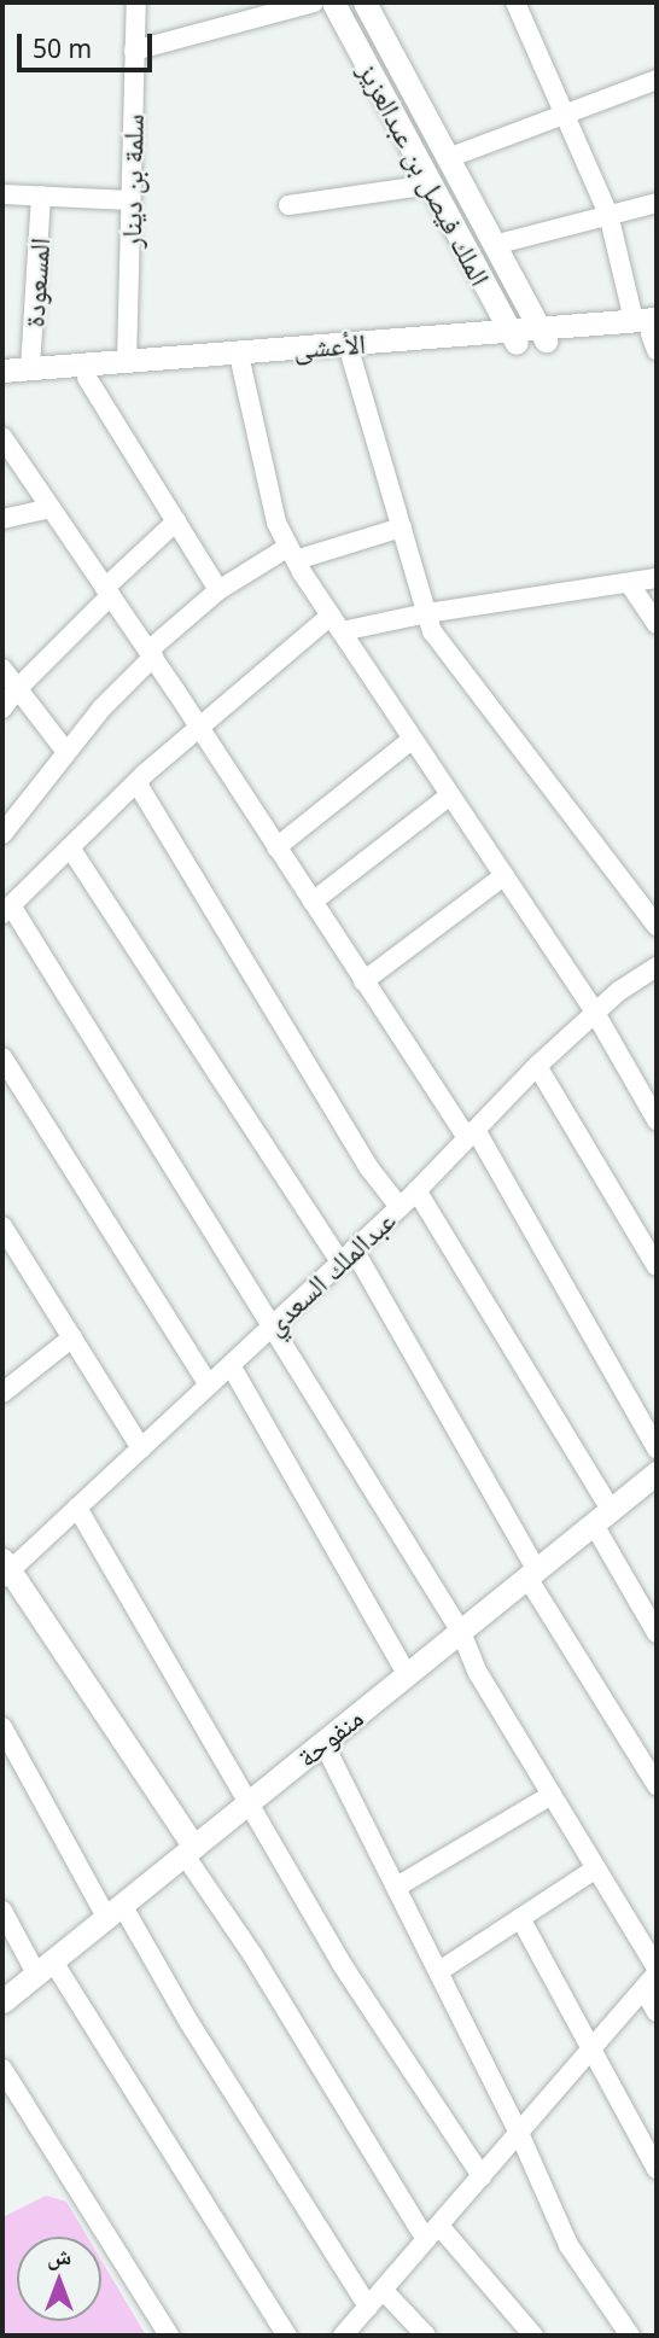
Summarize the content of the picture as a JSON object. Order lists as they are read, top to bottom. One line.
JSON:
{"streets":{"street":["الملك فيصل بن عبدالعزيز","سلمة بن دينار","المسعودة","الأعشى","عبدالملك السعدي","منفوحة"]},"crossings":[["الملك فيصل بن عبدالعزيز","الأعشى"],["سلمة بن دينار","الأعشى"],["المسعودة","الأعشى"]],"scale_bar":"50 m","north":"top"}
